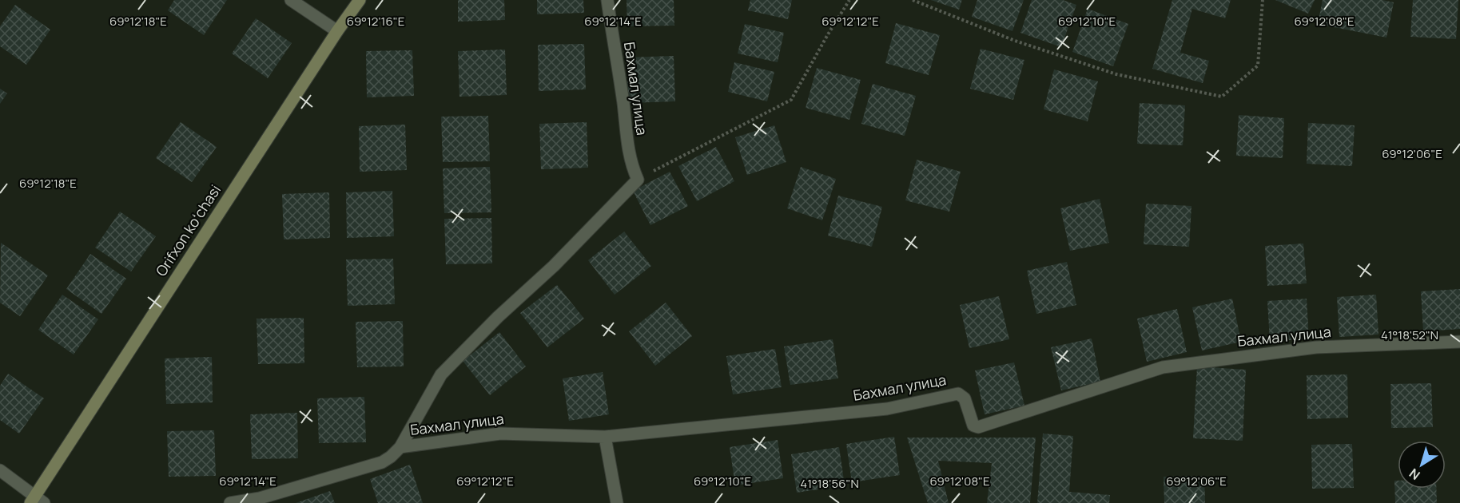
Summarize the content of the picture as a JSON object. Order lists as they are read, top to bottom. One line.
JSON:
{"streets":{"street":["Бахмал улица","Orifxon koʻchasi"]},"north":"bottom left","coordinates":["69°12'18\"E","69°12'16\"E","69°12'14\"E","69°12'12\"E","69°12'10\"E","69°12'08\"E","69°12'06\"E","41°18'52\"N","41°18'56\"N"]}
